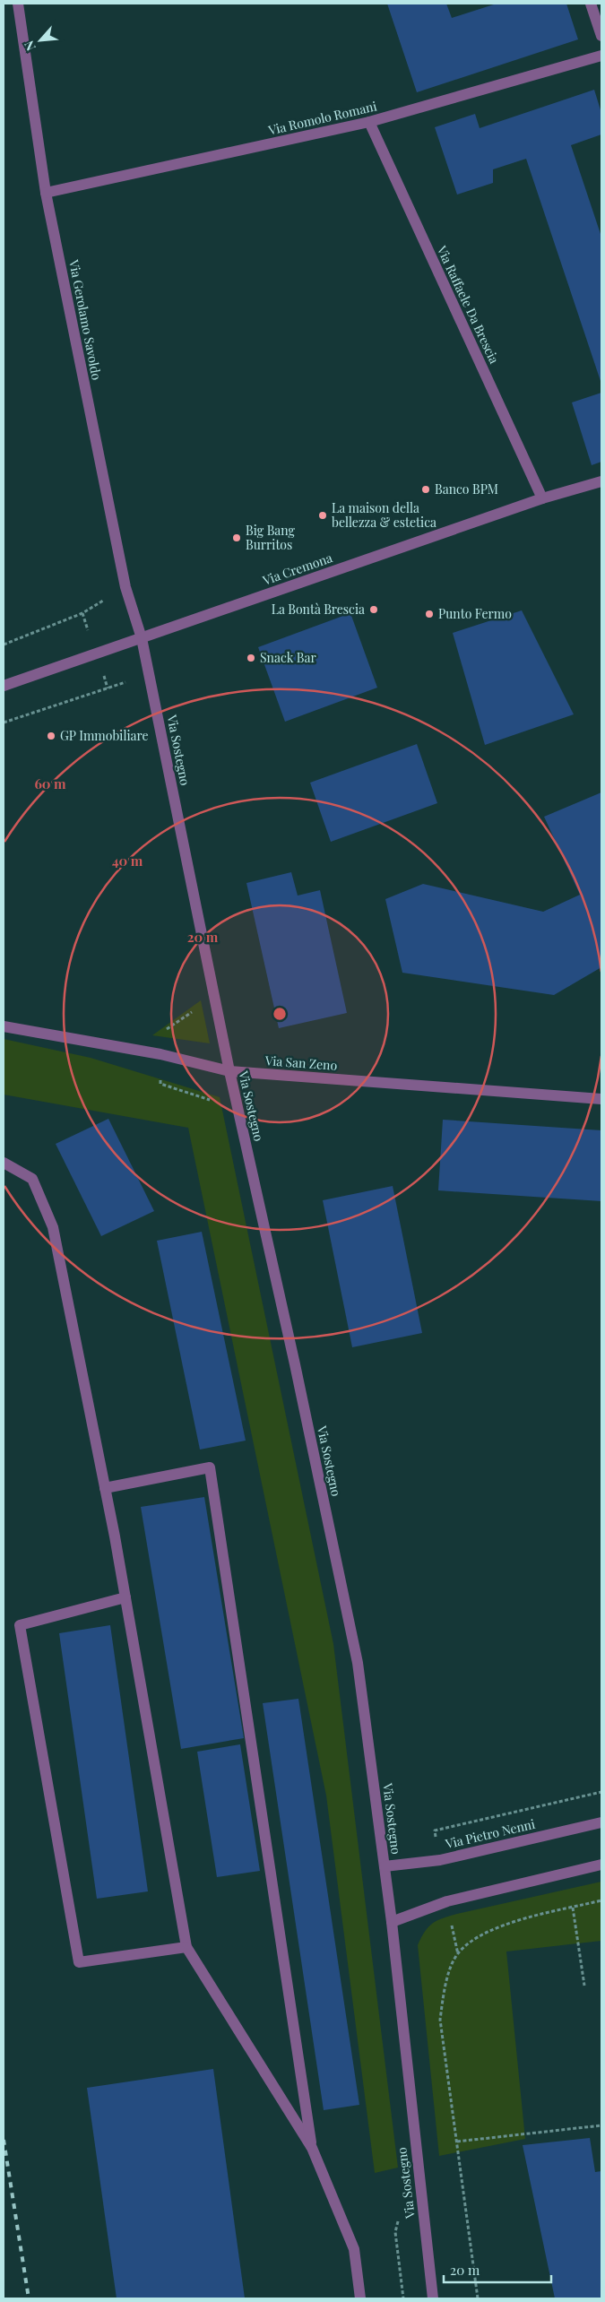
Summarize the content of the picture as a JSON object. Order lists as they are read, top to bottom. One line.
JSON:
{"streets":{"street":["Via Romolo Romani","Via Raffaele Da Brescia","Via Gerolamo Savoldo","Via Cremona","Via Sostegno","Via San Zeno","Via Pietro Nenni"]},"crossings":[["Via Romolo Romani","Via Raffaele Da Brescia"],["Via Romolo Romani","Via Gerolamo Savoldo"],["Via Raffaele Da Brescia","Via Cremona"],["Via Gerolamo Savoldo","Via Cremona"],["Via Gerolamo Savoldo","Via Sostegno"],["Via Cremona","Via Sostegno"],["Via Sostegno","Via San Zeno"],["Via Sostegno","Via Pietro Nenni"]],"places":["Banco BPM","La maison della bellezza & estetica","Big Bang Burritos","La Bontà Brescia","Punto Fermo","Snack Bar","GP Immobiliare"],"scale_bar":"20 m","north":"bottom left","rings":["60 m","40 m","20 m"]}
